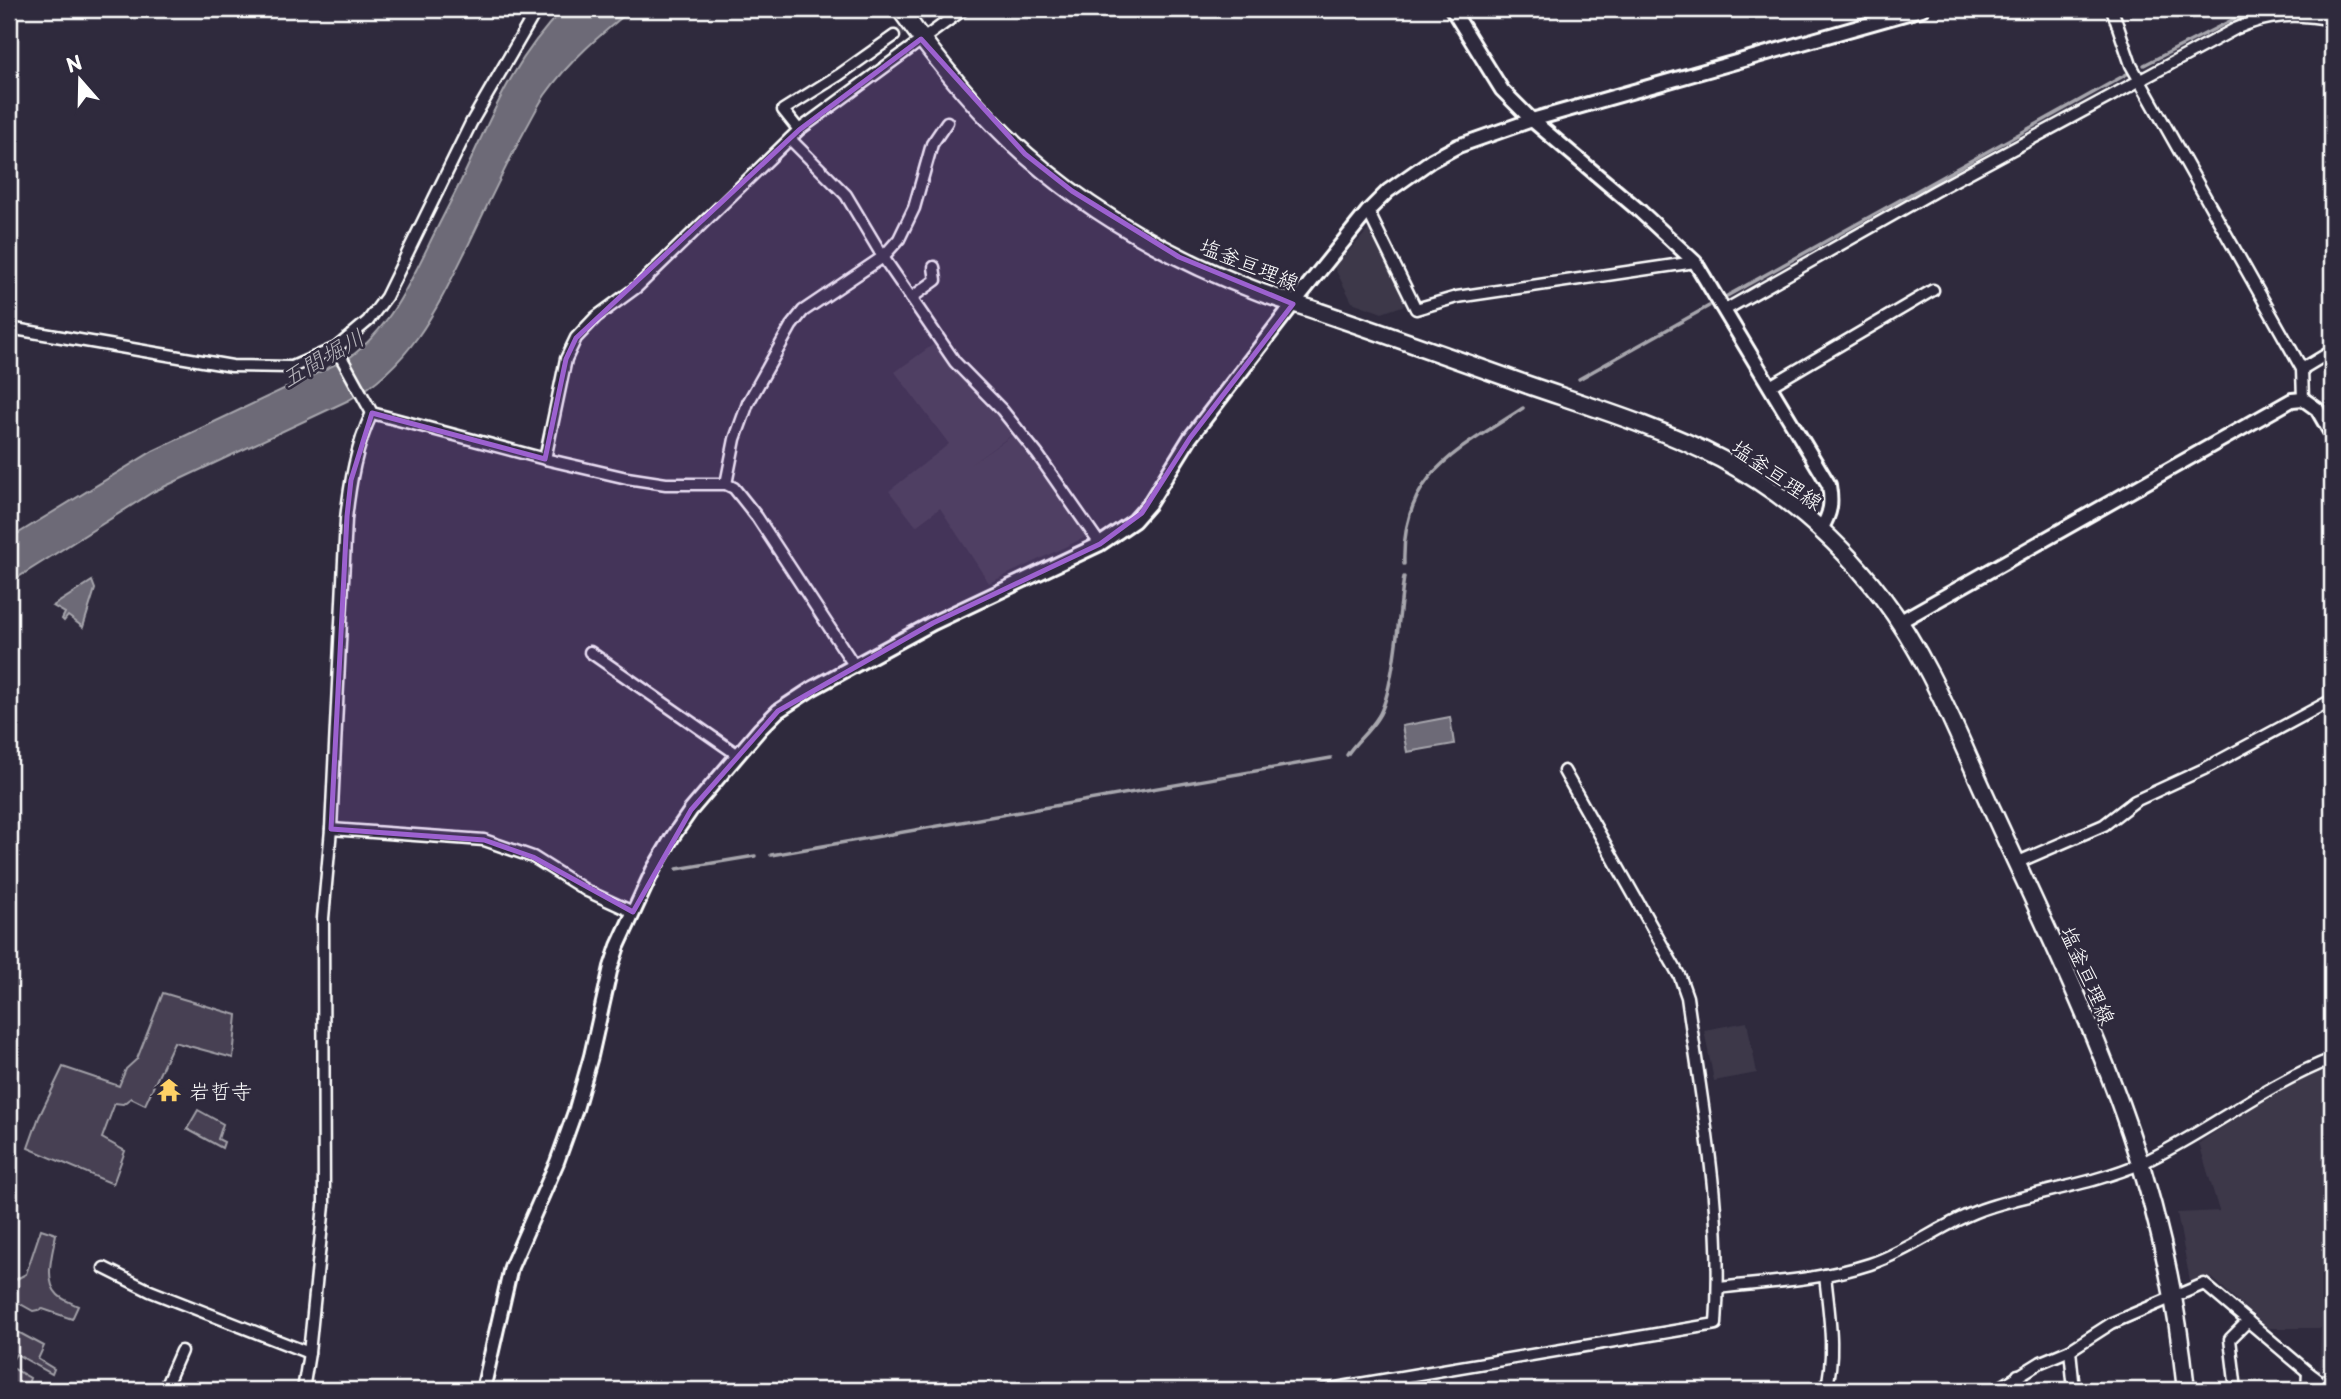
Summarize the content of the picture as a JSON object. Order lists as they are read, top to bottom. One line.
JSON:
{"streets":{"main road":["塩釜亘理線"]},"water":["五間堀川"],"places":{"temple":["岩哲寺"]},"north":"top"}
